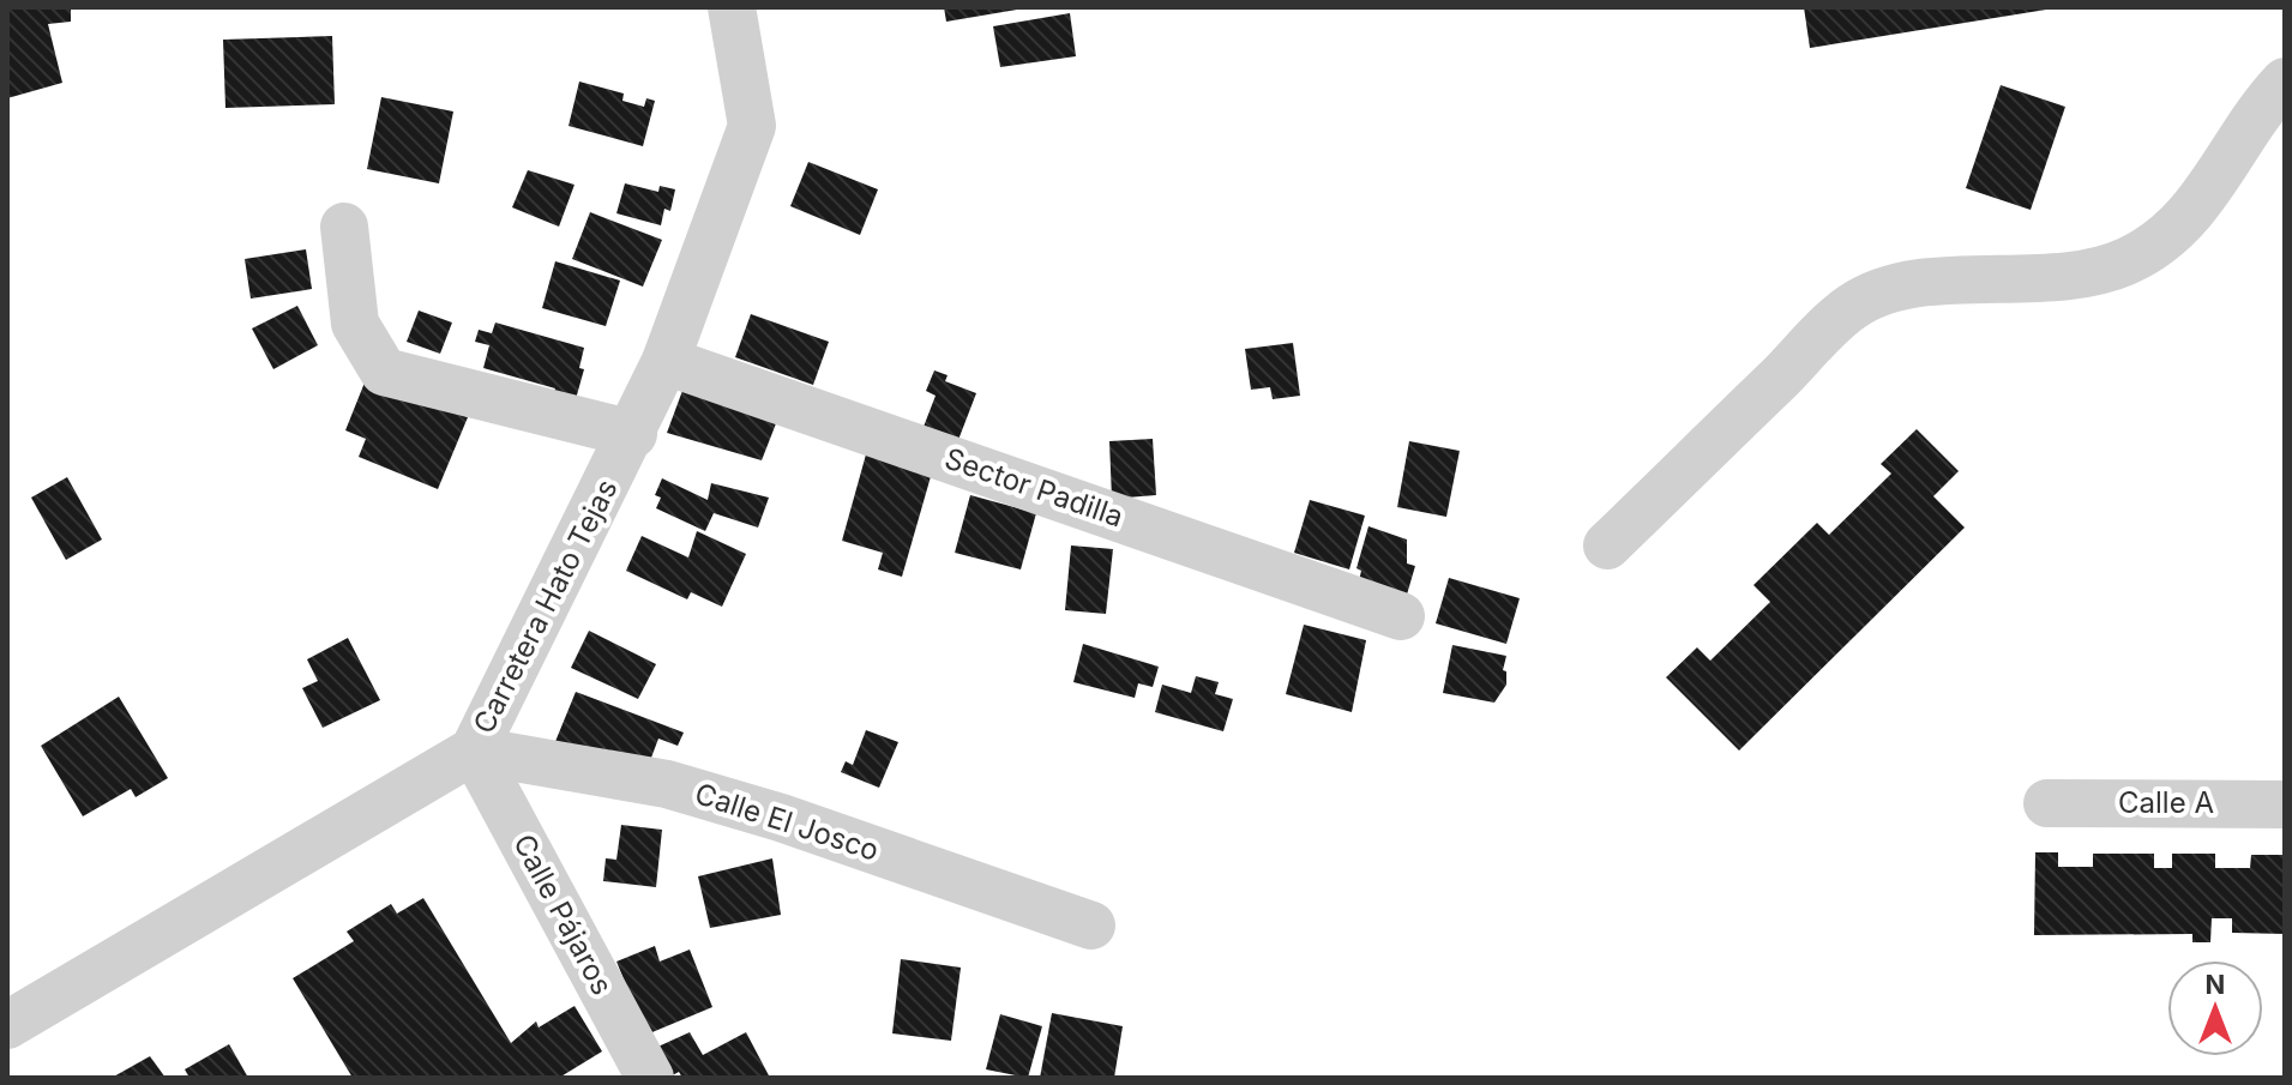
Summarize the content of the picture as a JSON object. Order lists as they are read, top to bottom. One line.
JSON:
{"streets":{"street":["Sector Padilla","Carretera Hato Tejas","Calle A","Calle El Josco","Calle Pájaros"]},"crossings":[["Sector Padilla","Carretera Hato Tejas"],["Carretera Hato Tejas","Calle El Josco"],["Carretera Hato Tejas","Calle Pájaros"],["Calle El Josco","Calle Pájaros"]],"north":"top"}
